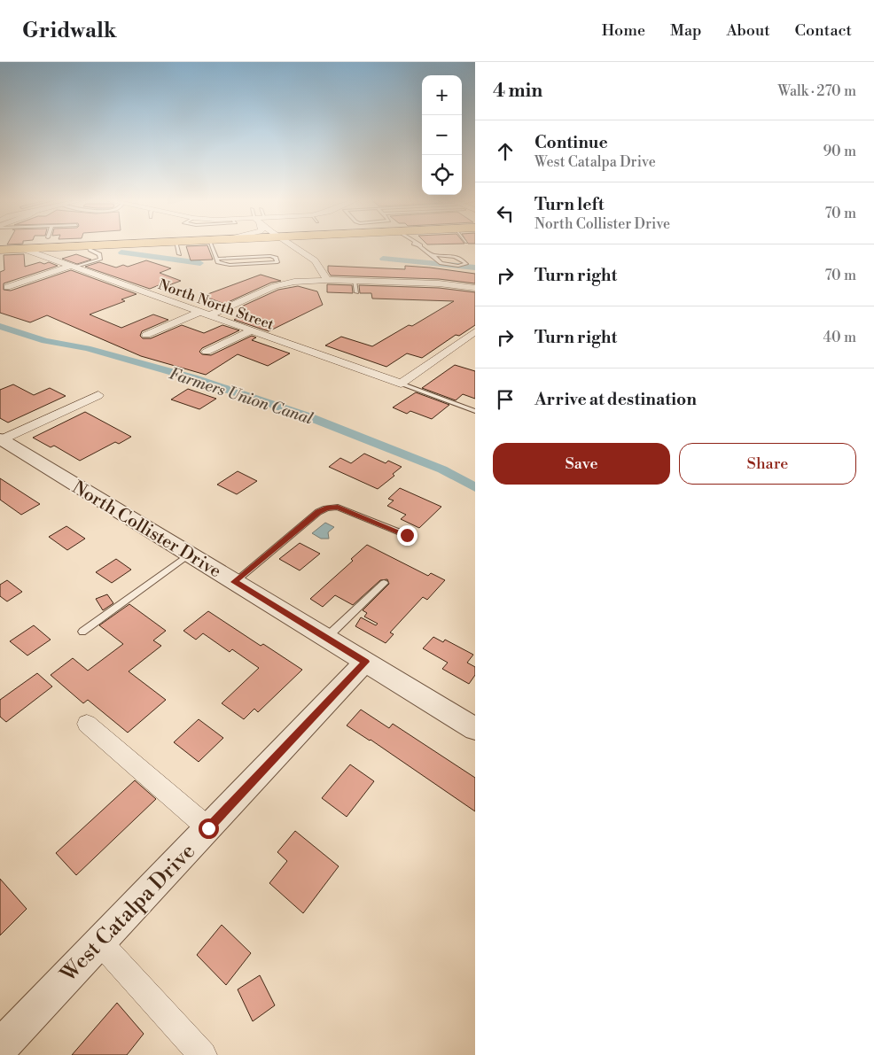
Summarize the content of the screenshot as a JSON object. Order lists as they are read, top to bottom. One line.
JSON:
{"streets":{"street":["North North Street","North Collister Drive","West Catalpa Drive"]},"crossings":[["North Collister Drive","West Catalpa Drive"]],"water":["Farmers Union Canal"],"page":{"header":"Gridwalk","nav":["Home","Map","About","Contact"],"heading":["4 min","Walk · 270 m"],"map_buttons":["+","−"],"list":[["Continue","West Catalpa Drive","90 m"],["Turn left","North Collister Drive","70 m"],["Turn right","70 m"],["Turn right","40 m"],"Arrive at destination"],"buttons":["Save","Share"]}}
